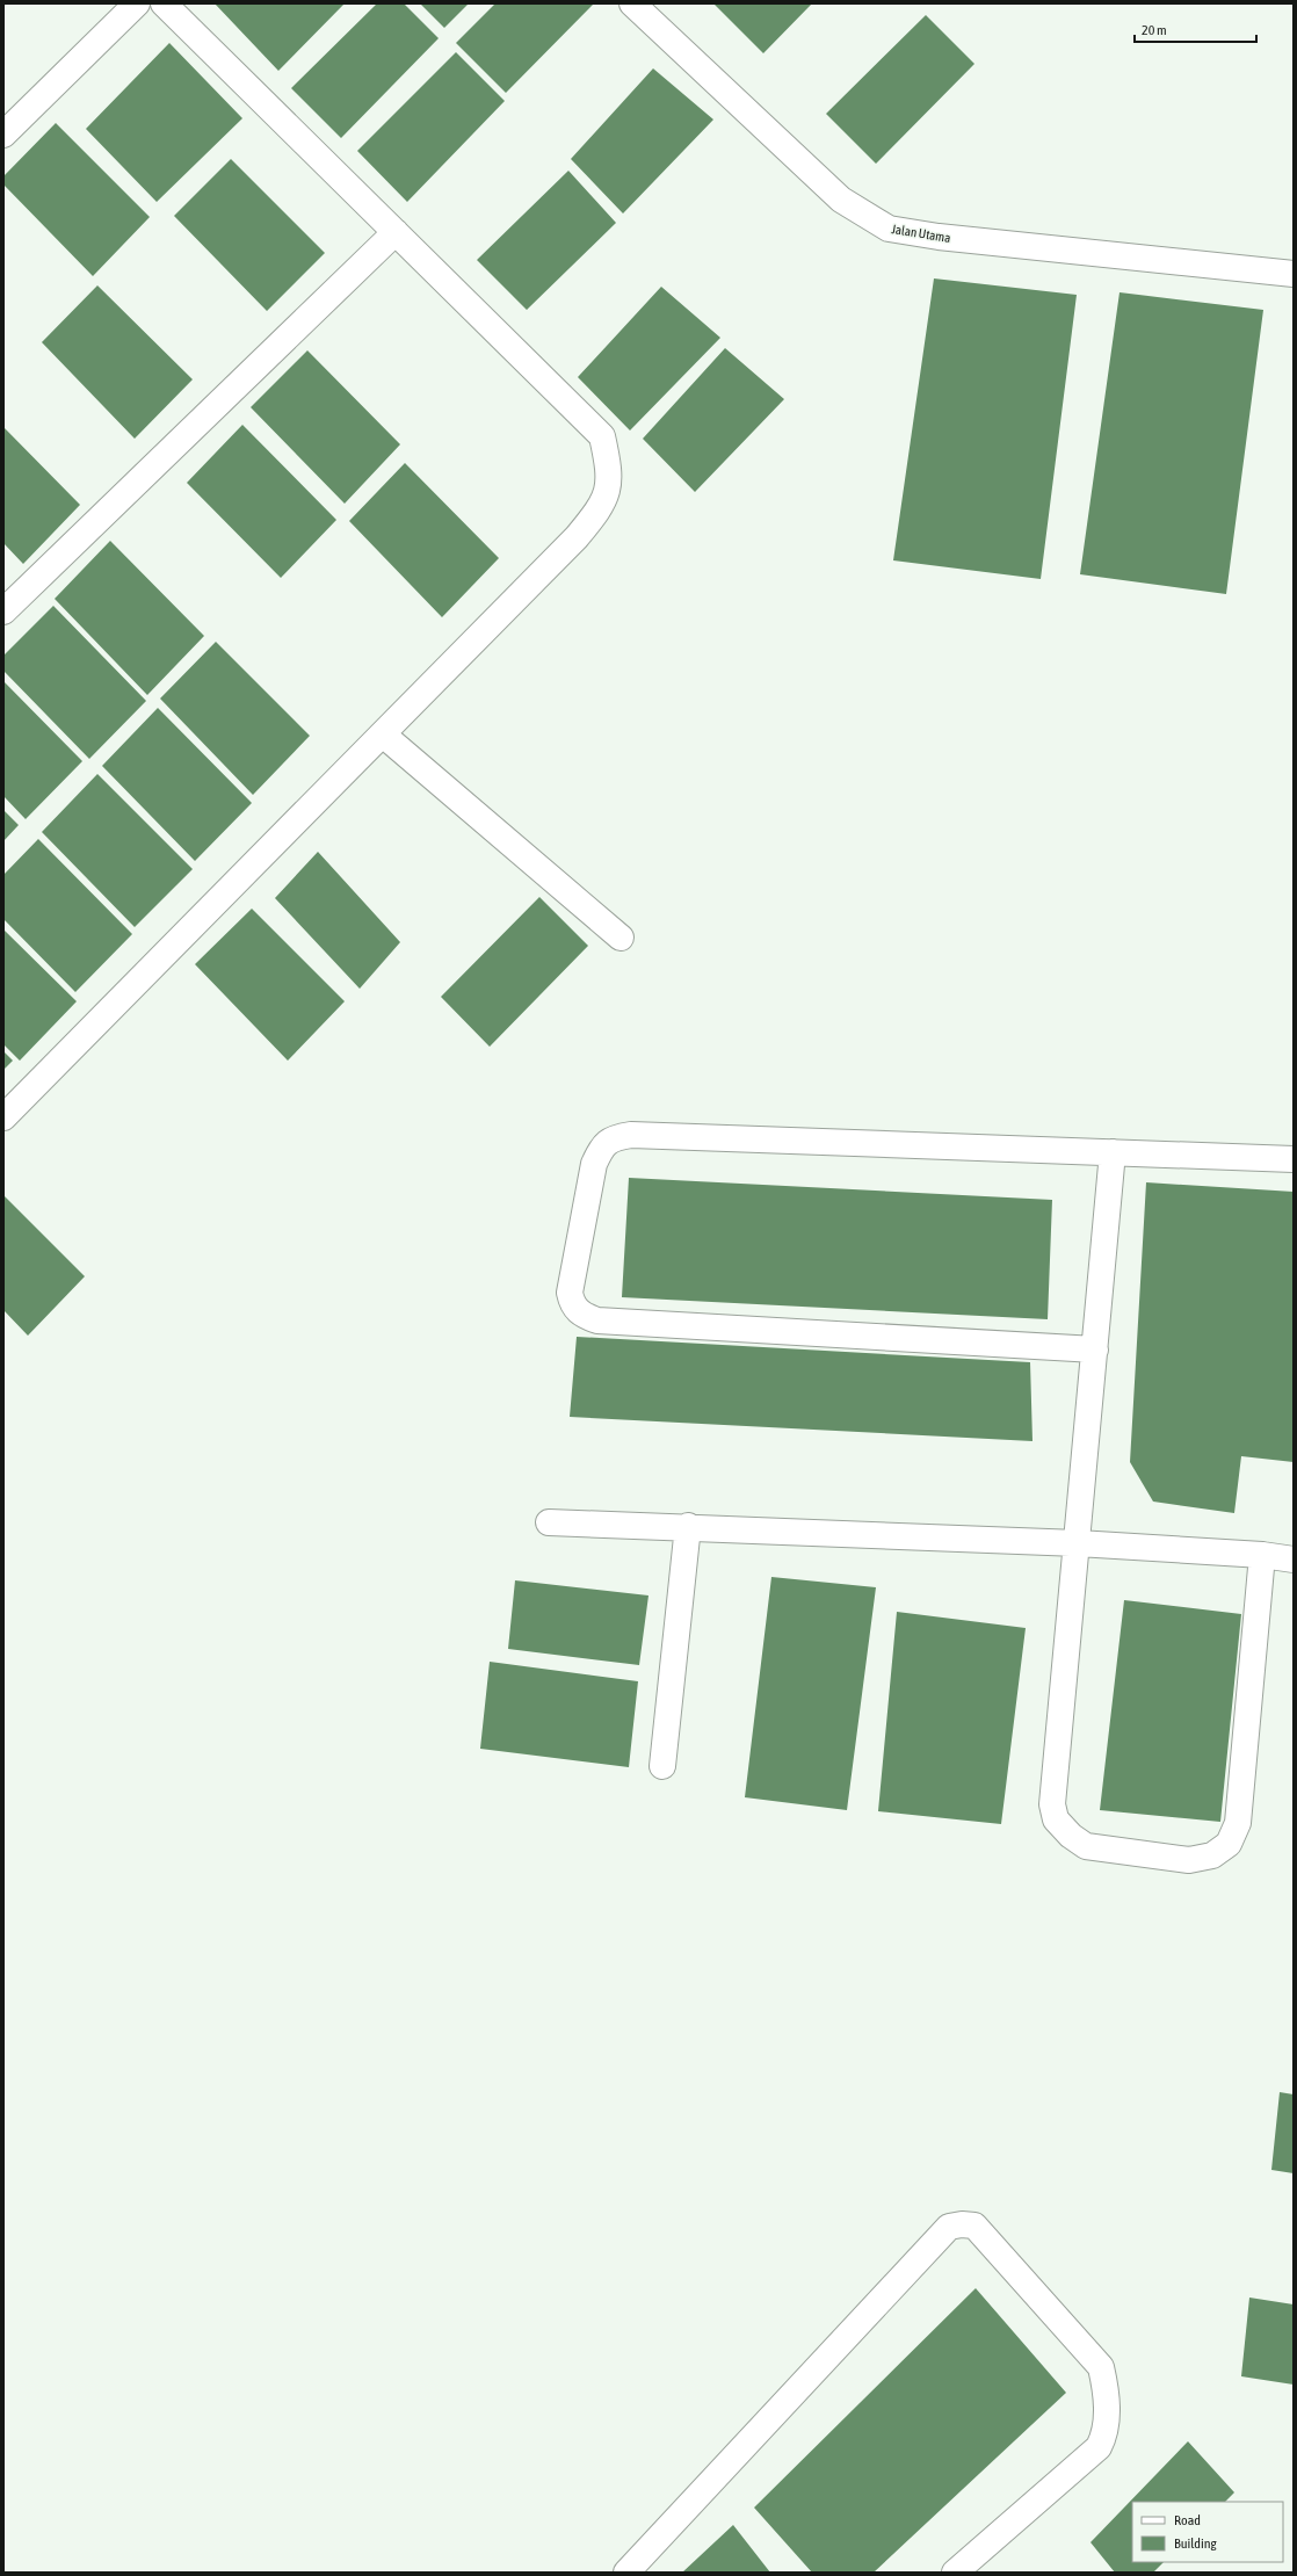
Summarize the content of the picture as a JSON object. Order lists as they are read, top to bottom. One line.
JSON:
{"streets":{"street":["Jalan Utama"]},"legend":["Road","Building"],"scale_bar":"20 m"}
